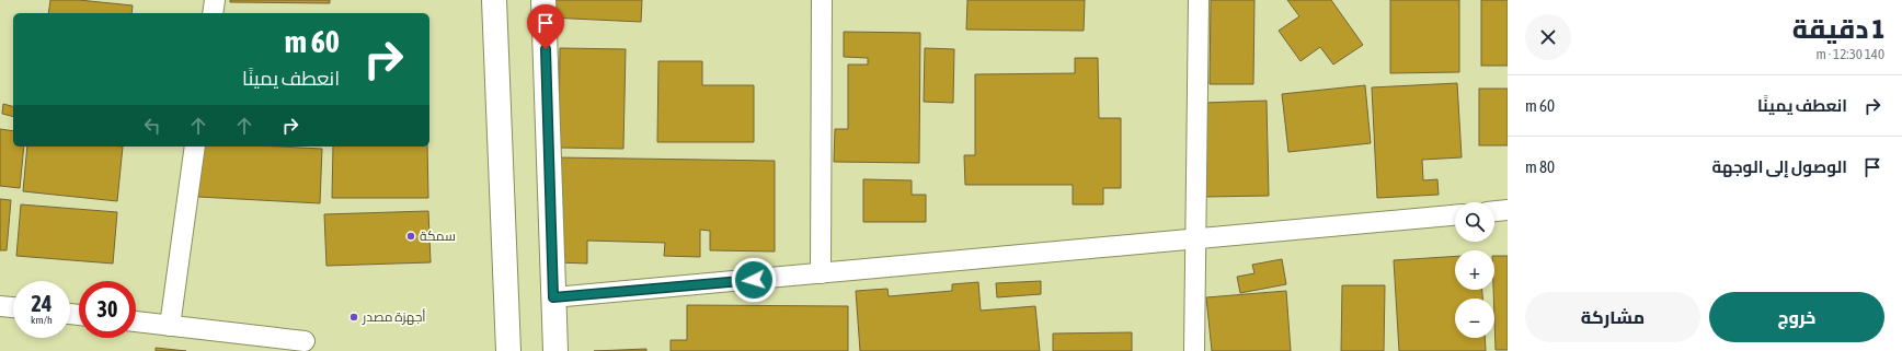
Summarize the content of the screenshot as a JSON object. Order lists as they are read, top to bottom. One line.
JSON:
{"places":["سمكة","أجهزة مصدر"],"page":{"heading":["1 دقيقة","140 m · 12:30"],"turn":["60 m","انعطف يمينًا"],"list":[{"name":"انعطف يمينًا","value":"60 m"},{"name":"الوصول إلى الوجهة","value":"80 m"}],"map_buttons":["+","−"],"speed":"24 km/h","limit":"30","buttons":["خروج","مشاركة"]}}
